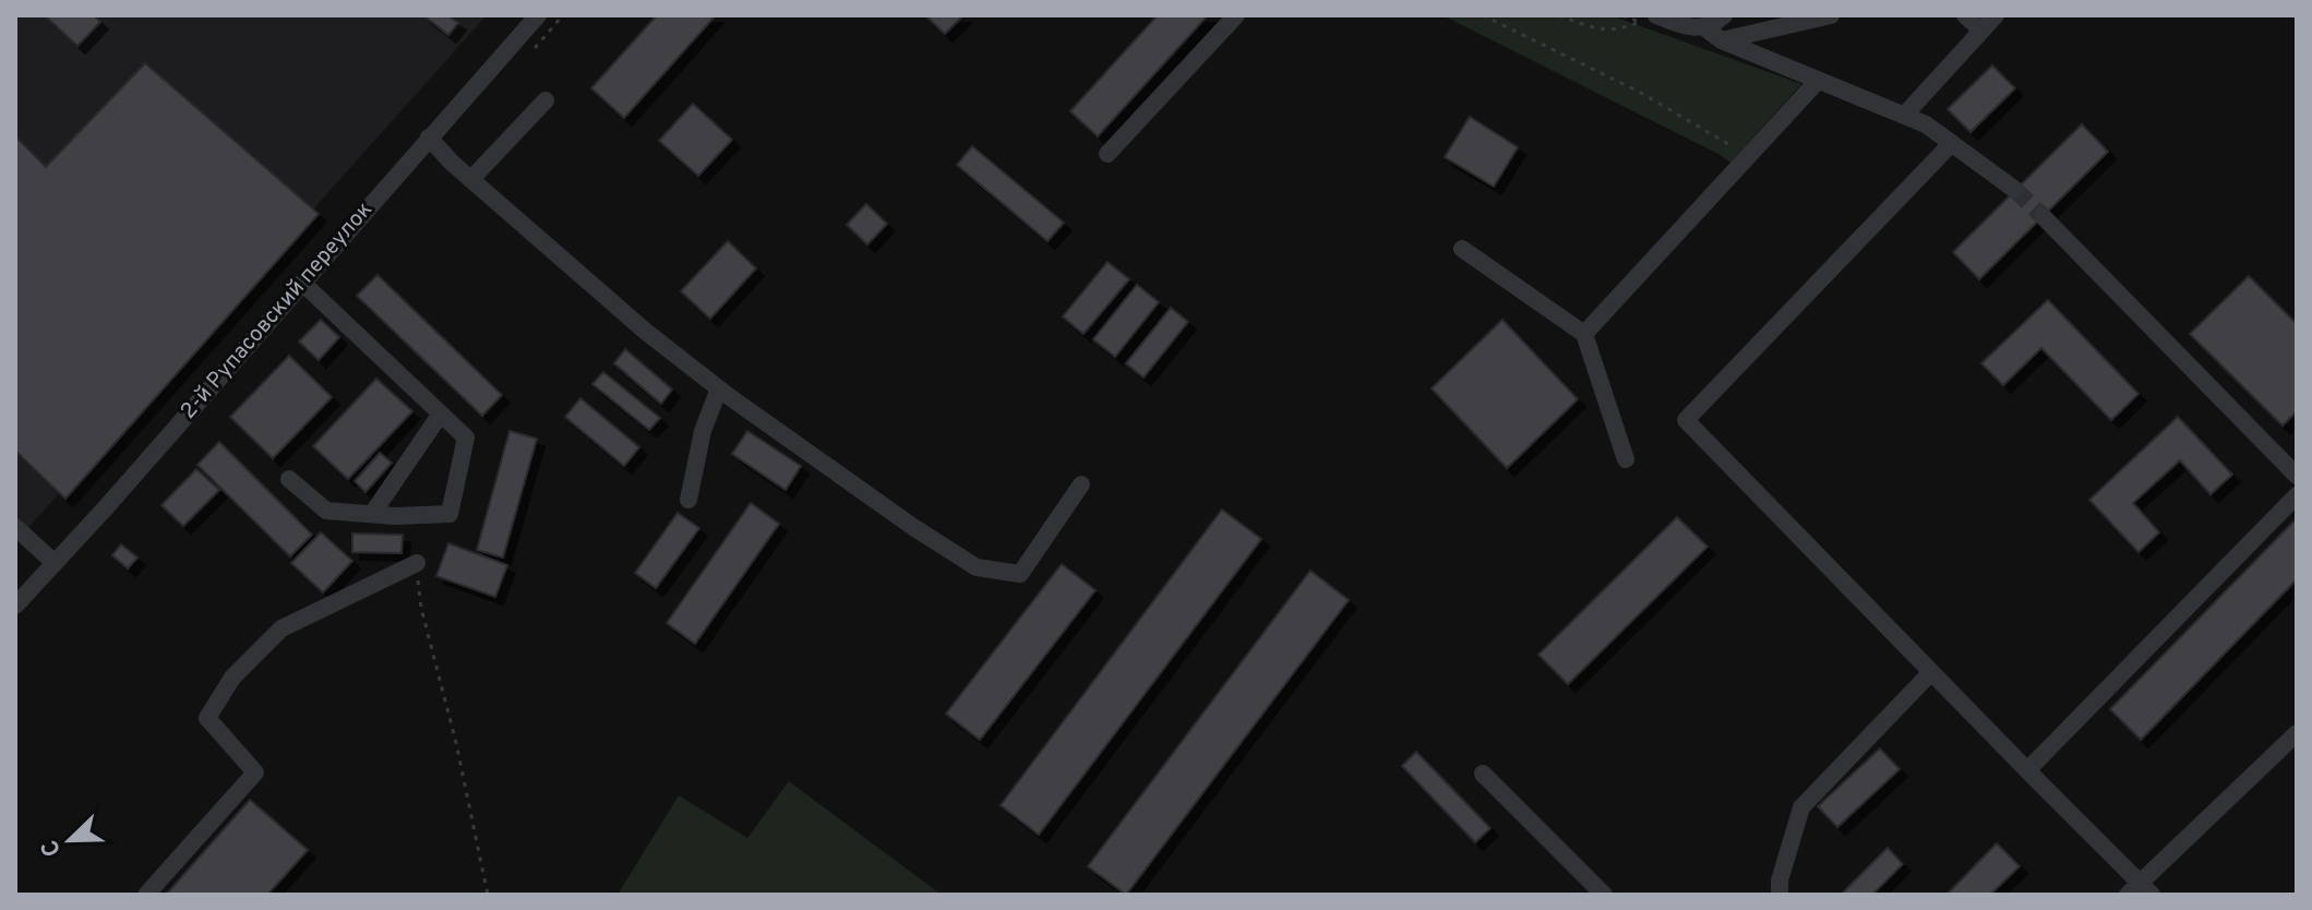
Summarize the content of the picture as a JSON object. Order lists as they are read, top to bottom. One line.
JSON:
{"streets":{"street":["2-й Рупасовский переулок"]},"north":"bottom left"}
